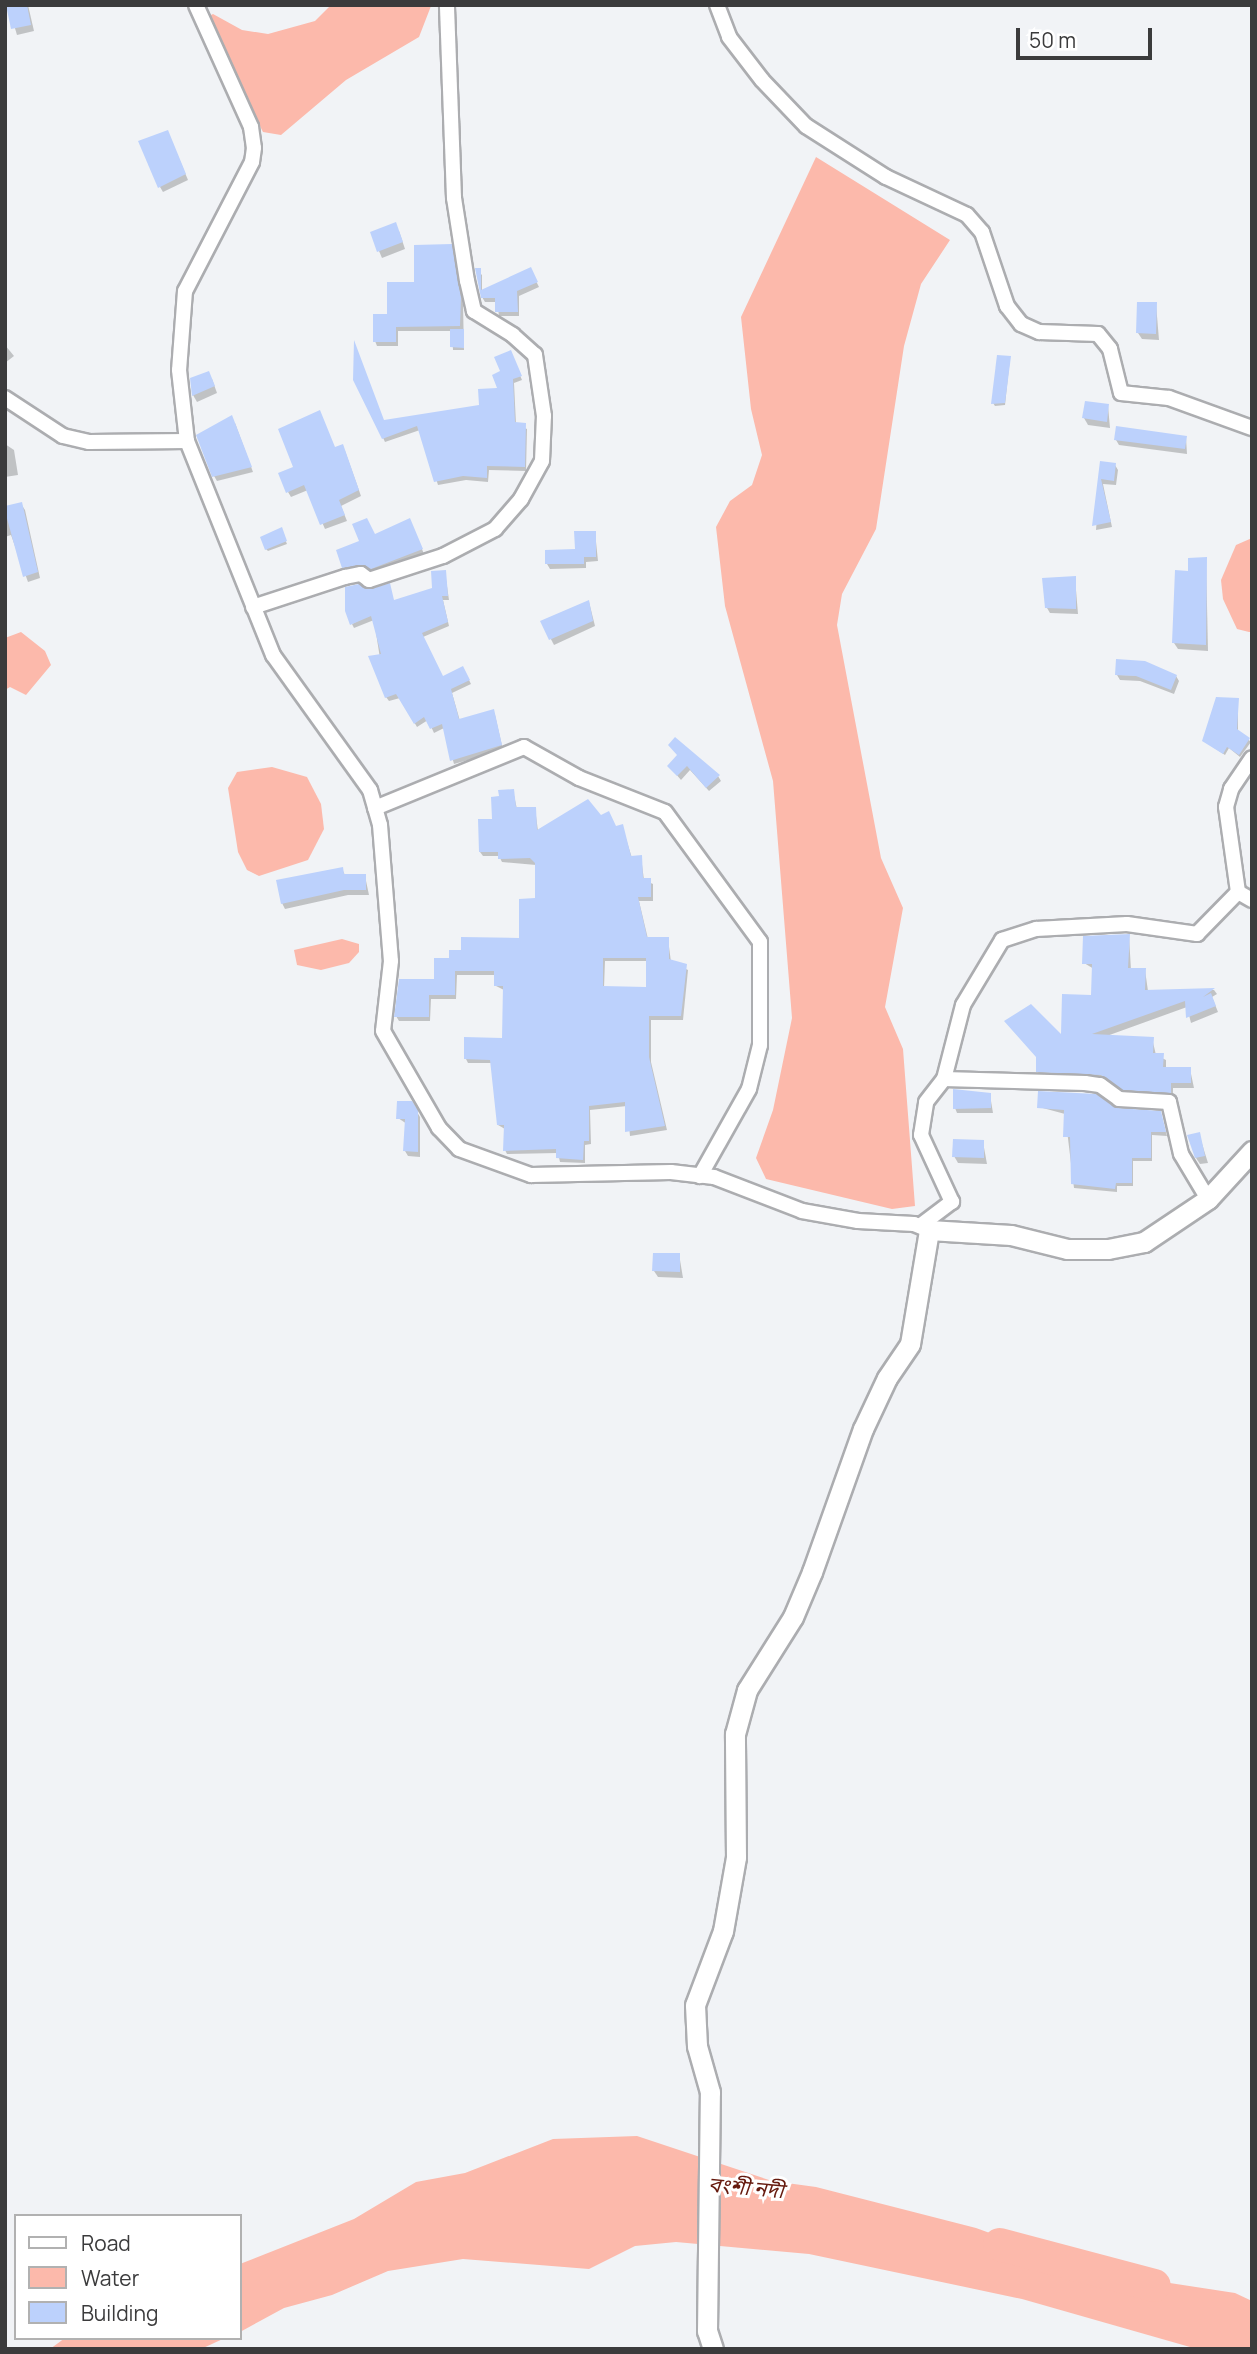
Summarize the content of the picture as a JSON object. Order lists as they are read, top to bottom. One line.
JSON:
{"water":["বংশী নদী"],"legend":["Road","Water","Building"],"scale_bar":"50 m"}
